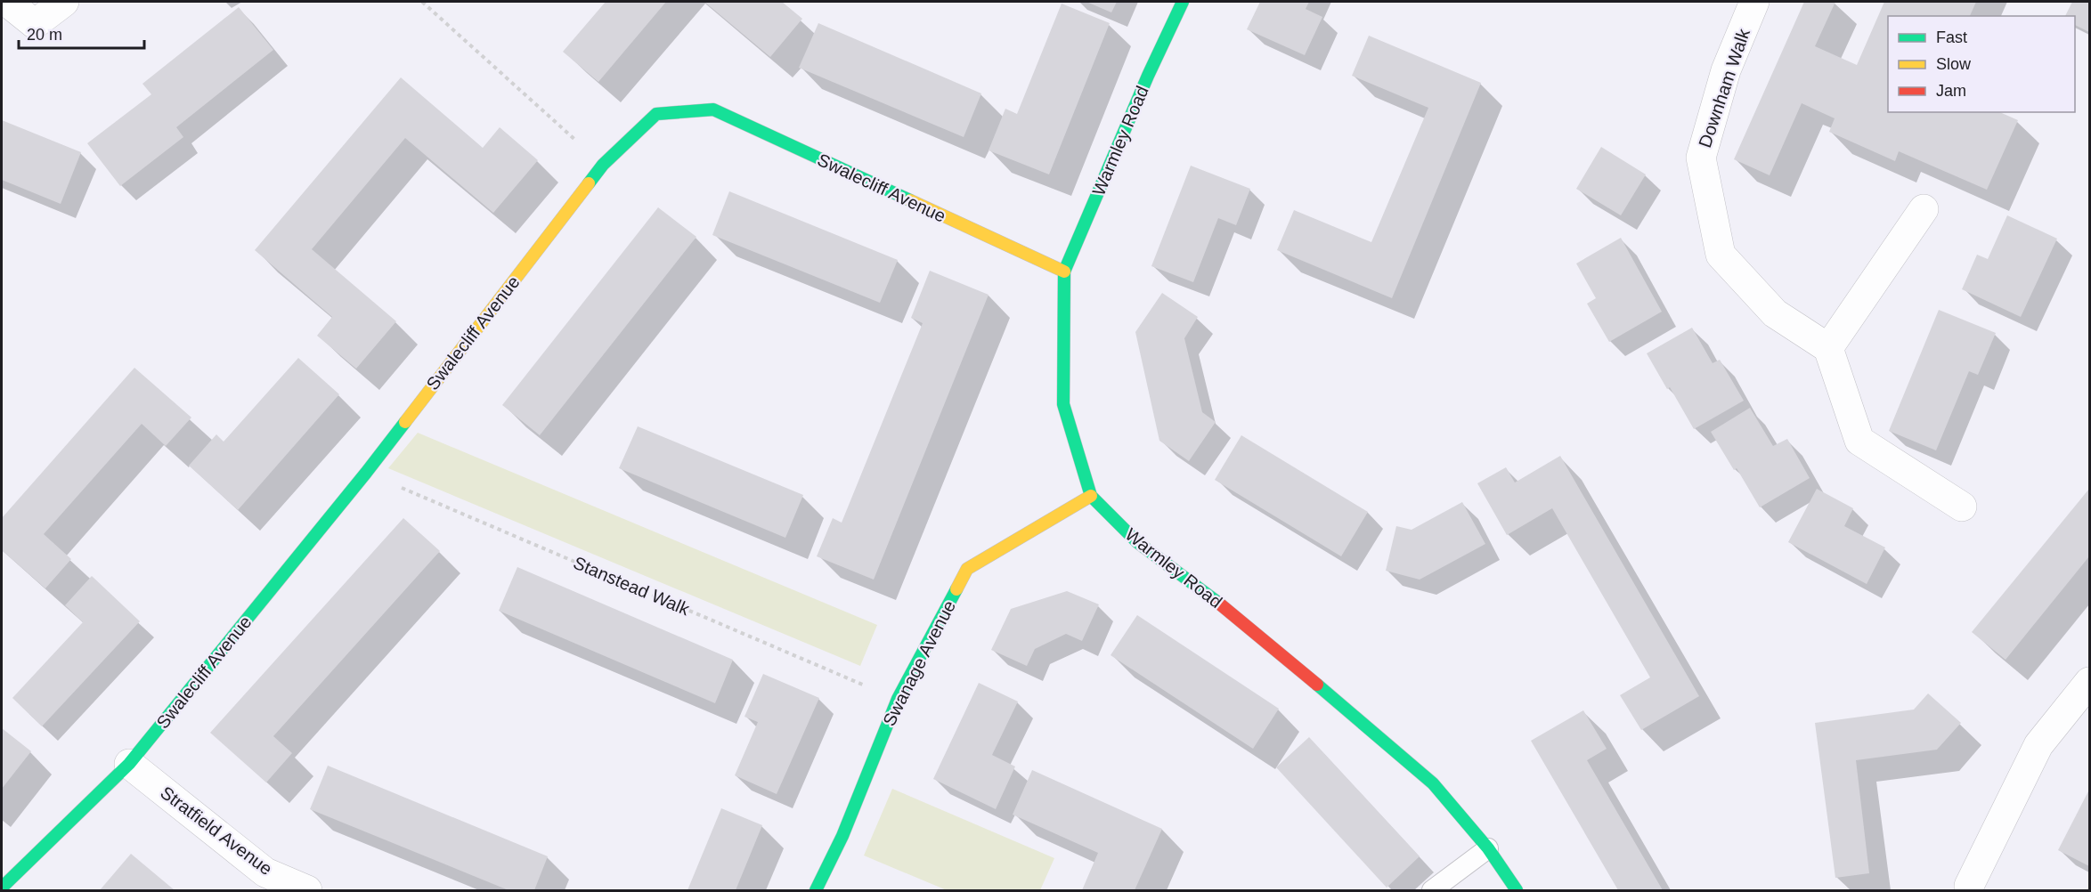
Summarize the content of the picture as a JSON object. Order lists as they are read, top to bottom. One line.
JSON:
{"streets":{"street":["Downham Walk","Warmley Road","Swalecliff Avenue","Swanage Avenue","Stratfield Avenue"],"path":["Stanstead Walk"]},"crossings":[["Warmley Road","Swalecliff Avenue"],["Warmley Road","Swanage Avenue"],["Swalecliff Avenue","Stanstead Walk"],["Swalecliff Avenue","Stratfield Avenue"],["Stanstead Walk","Swanage Avenue"]],"legend":["Fast","Slow","Jam"],"scale_bar":"20 m"}
